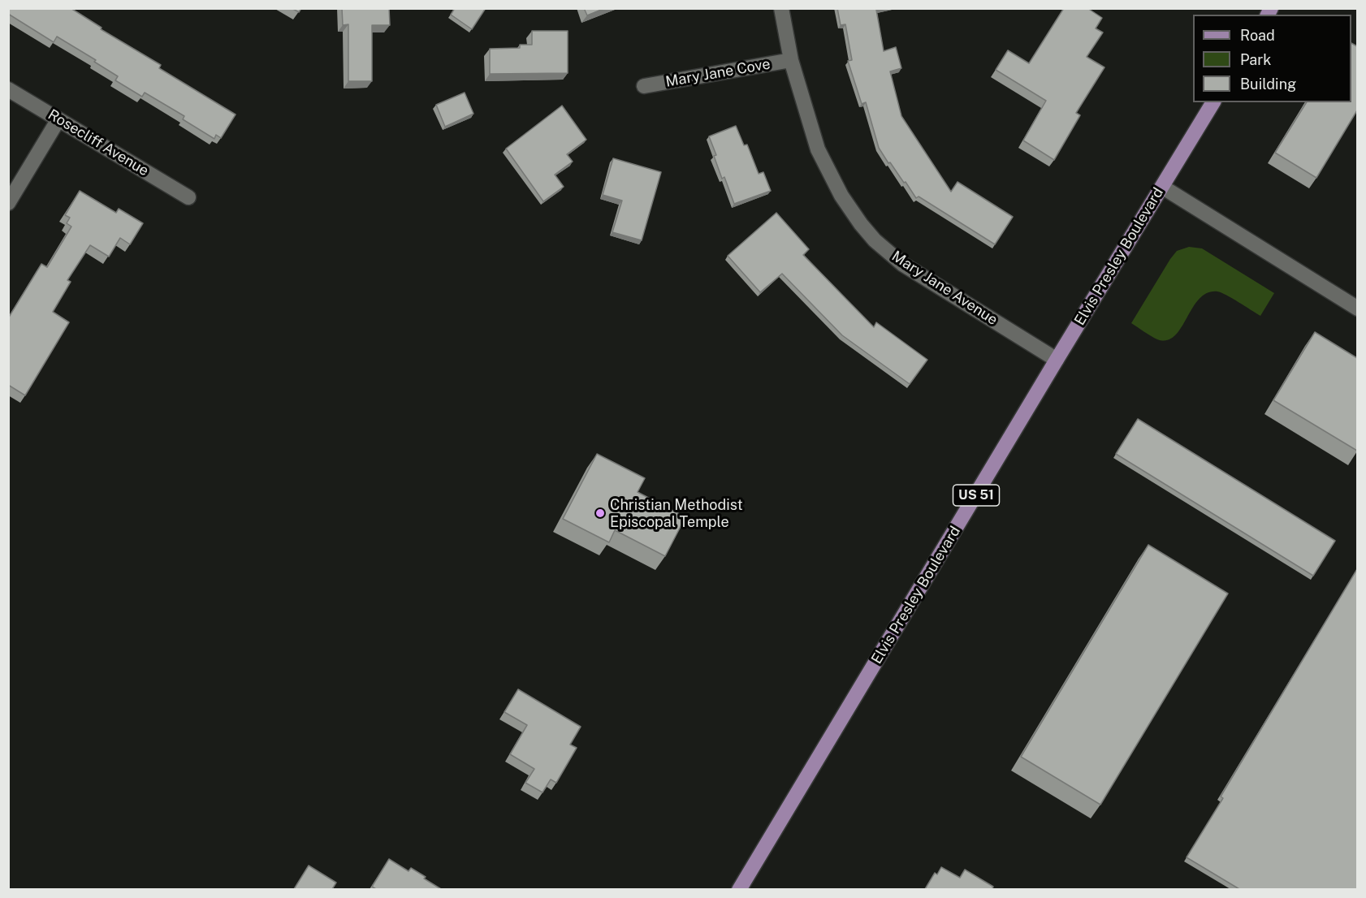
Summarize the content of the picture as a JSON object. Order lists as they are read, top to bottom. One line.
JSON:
{"streets":{"main road":["Elvis Presley Boulevard","US 51"],"street":["Mary Jane Cove","Rosecliff Avenue","Mary Jane Avenue"]},"crossings":[["Mary Jane Cove","Mary Jane Avenue"],["Elvis Presley Boulevard","Mary Jane Avenue"]],"places":["Christian Methodist Episcopal Temple"],"legend":["Road","Park","Building"]}
